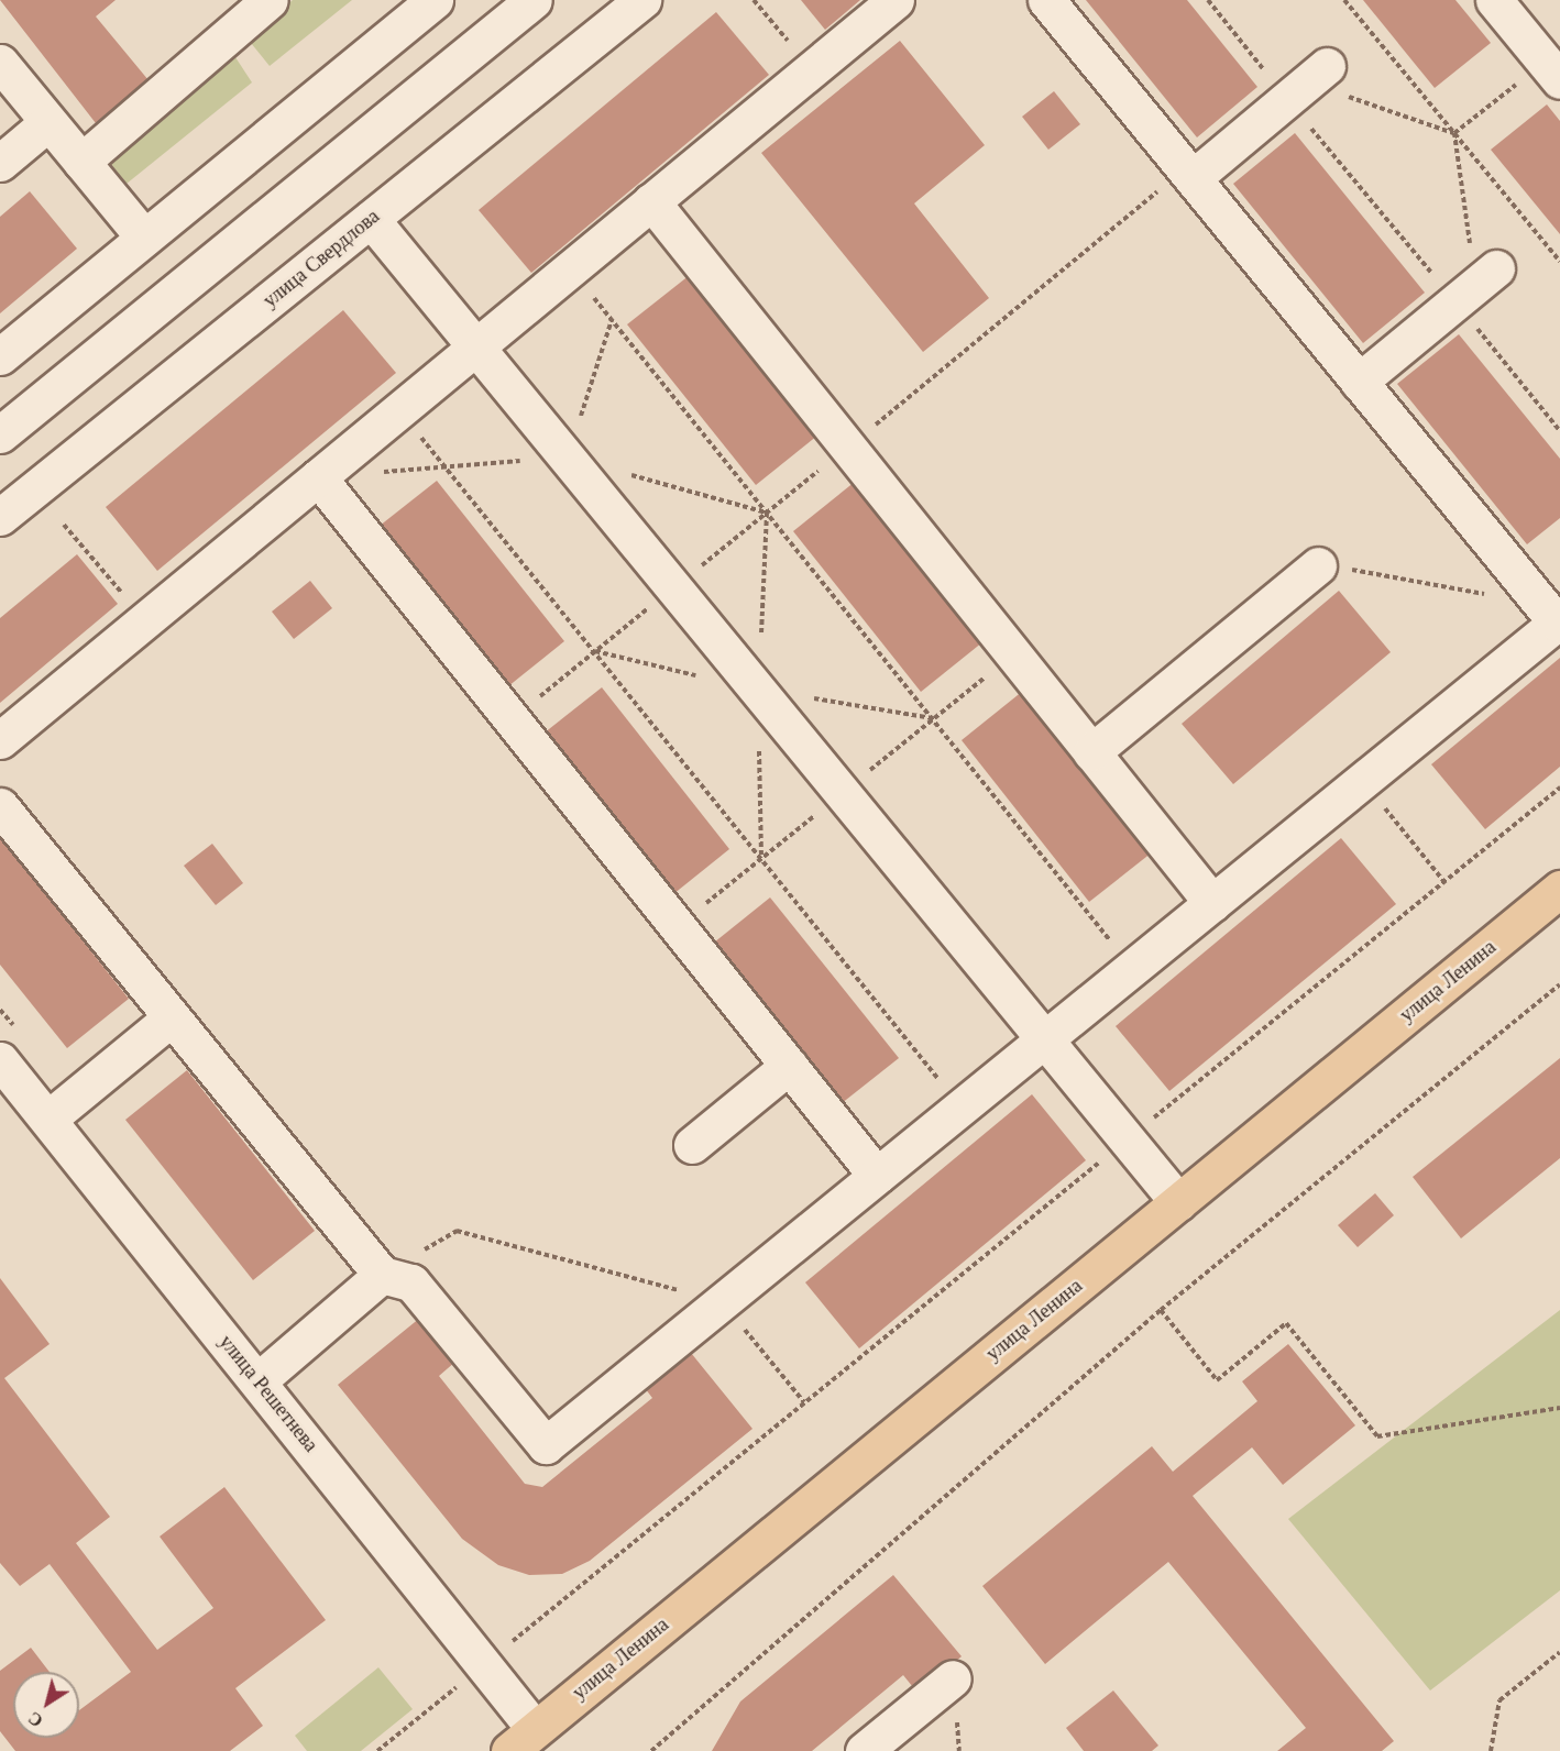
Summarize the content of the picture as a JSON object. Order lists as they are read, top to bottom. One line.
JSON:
{"streets":{"main road":["улица Ленина"],"street":["улица Свердлова","улица Решетнева"]},"crossings":[["улица Ленина","улица Решетнева"]],"north":"bottom left"}
